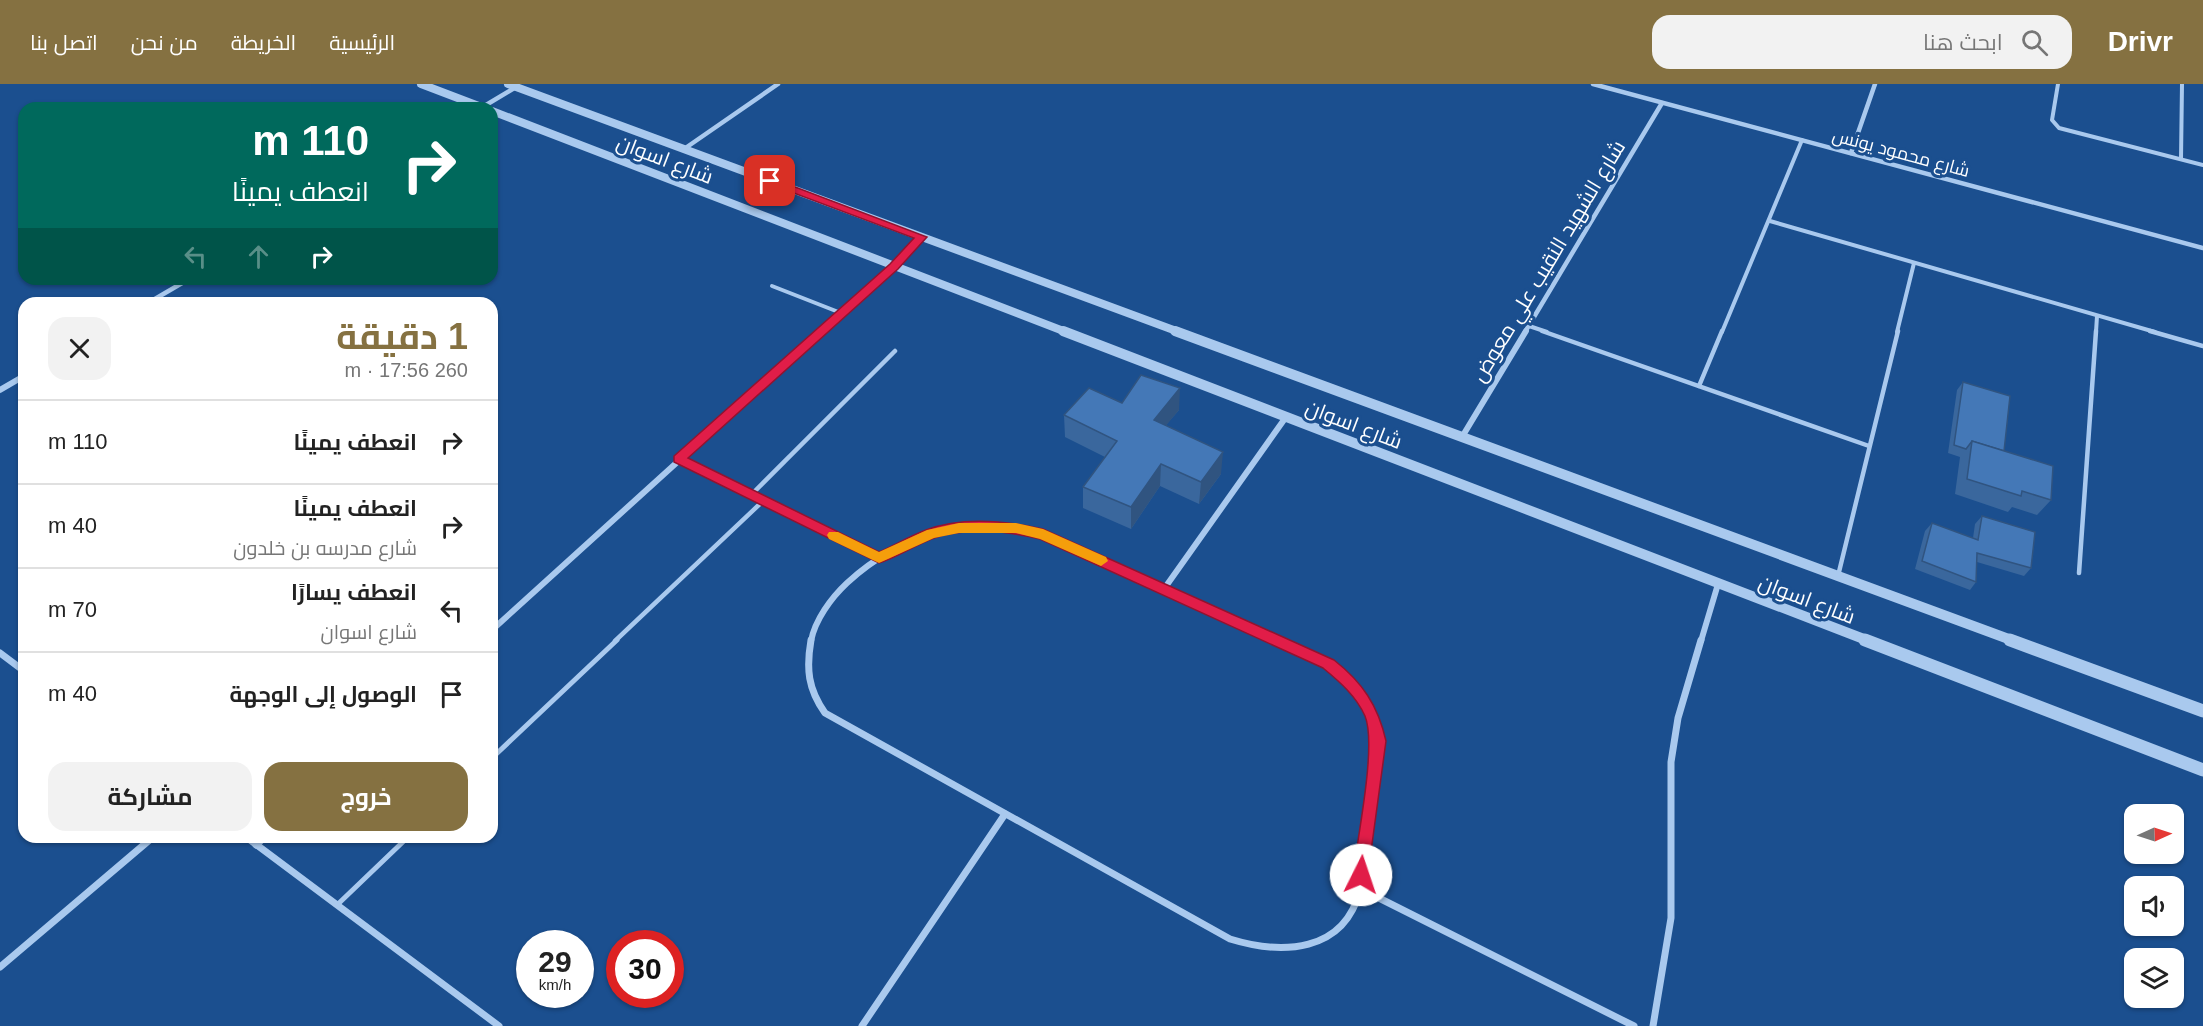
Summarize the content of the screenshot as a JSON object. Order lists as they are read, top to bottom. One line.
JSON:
{"streets":{"street":["شارع محمود يونس","شارع اسوان","شارع الشهيد النقيب علي معوض"]},"crossings":[["شارع محمود يونس","شارع الشهيد النقيب علي معوض"],["شارع اسوان","شارع الشهيد النقيب علي معوض"]],"north":"right","page":{"header":"Drivr","search":"ابحث هنا","nav":["الرئيسية","الخريطة","من نحن","اتصل بنا"],"turn":["110 m","انعطف يمينًا"],"heading":["1 دقيقة","260 m · 17:56"],"list":[{"name":"انعطف يمينًا","value":"110 m"},{"name":"انعطف يمينًا","note":"شارع مدرسه بن خلدون","value":"40 m"},{"name":"انعطف يسارًا","note":"شارع اسوان","value":"70 m"},{"name":"الوصول إلى الوجهة","value":"40 m"}],"buttons":["خروج","مشاركة"],"speed":"29 km/h","limit":"30"}}
